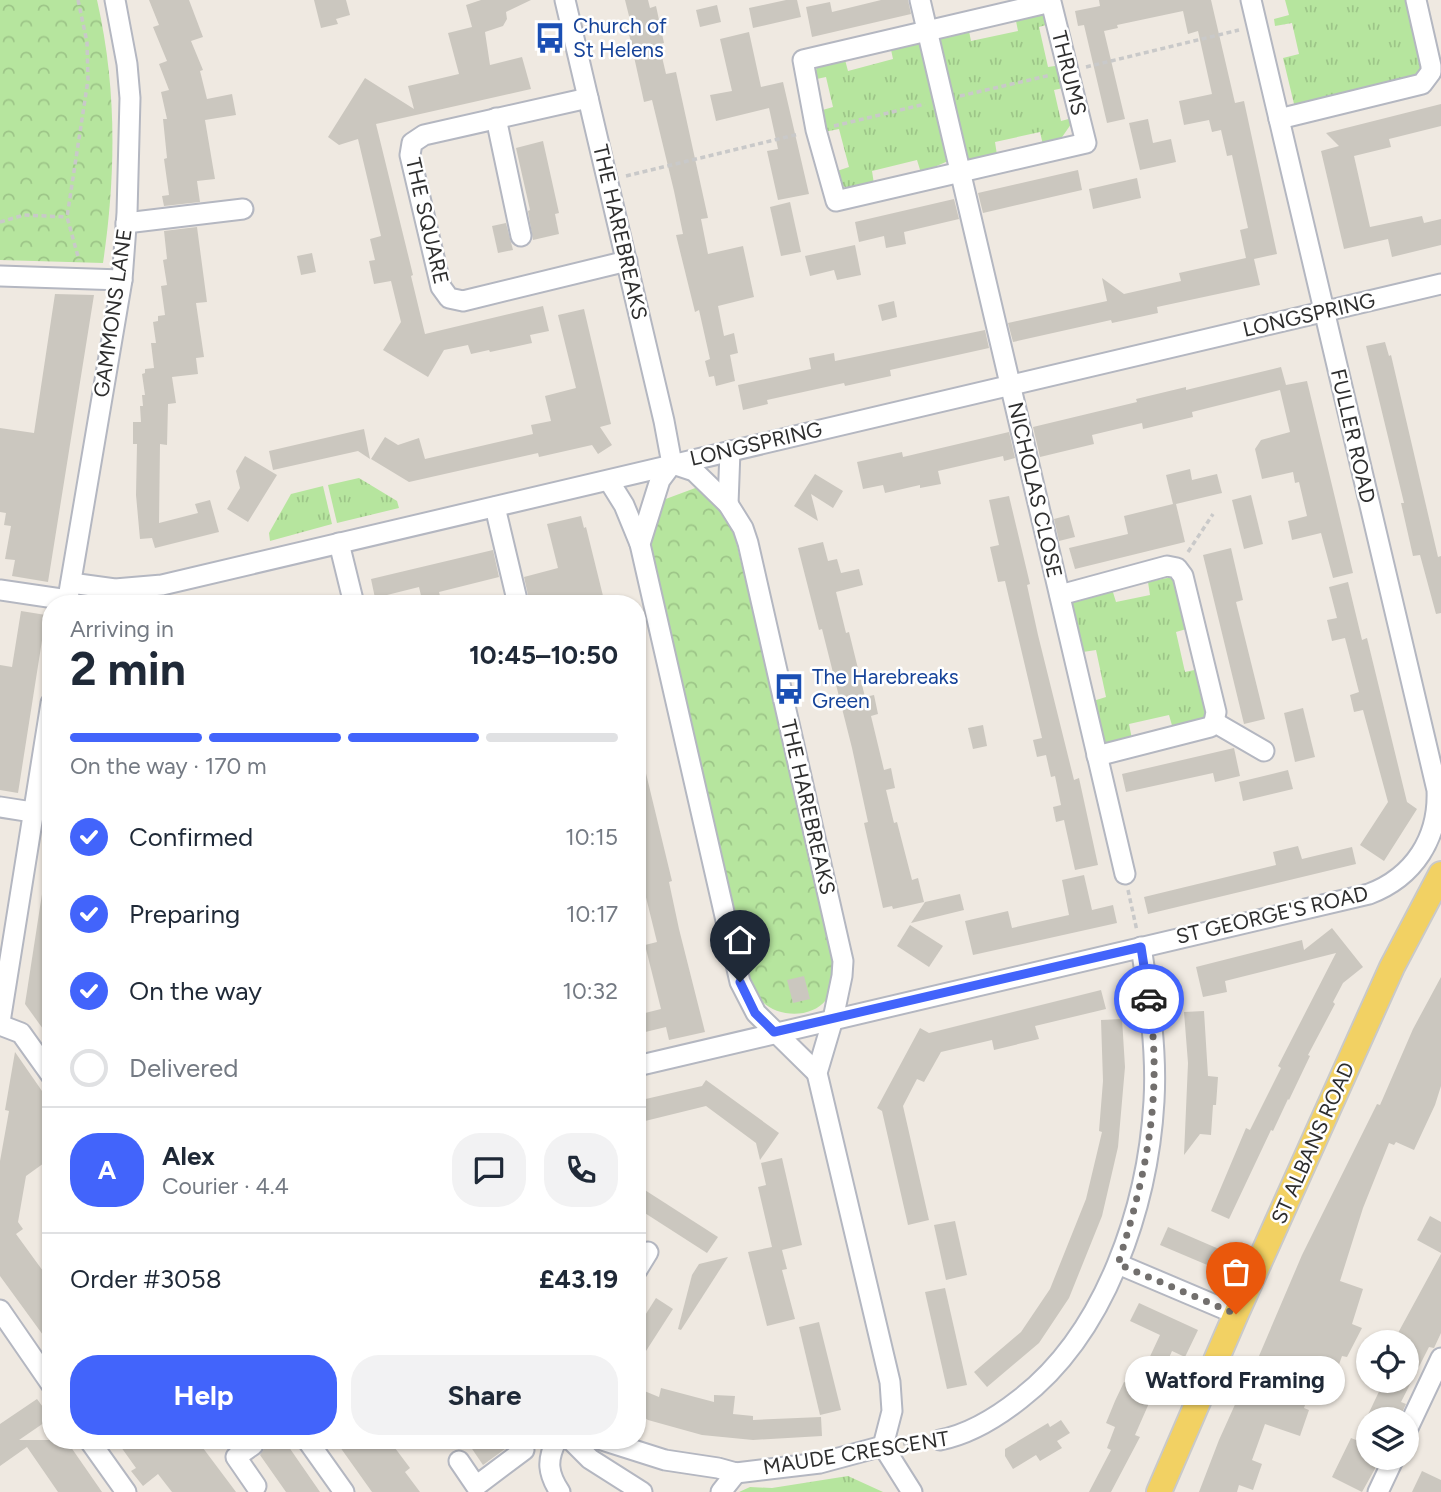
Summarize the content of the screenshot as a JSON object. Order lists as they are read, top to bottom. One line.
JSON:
{"streets":{"main road":["ST ALBANS ROAD"],"street":["THRUMS","THE SQUARE","THE HAREBREAKS","GAMMONS LANE","LONGSPRING","FULLER ROAD","NICHOLAS CLOSE","ST GEORGE'S ROAD","MAUDE CRESCENT"]},"crossings":[["THE SQUARE","THE HAREBREAKS"],["THE HAREBREAKS","LONGSPRING"],["THE HAREBREAKS","ST GEORGE'S ROAD"],["THE HAREBREAKS","MAUDE CRESCENT"],["LONGSPRING","FULLER ROAD"],["LONGSPRING","NICHOLAS CLOSE"],["FULLER ROAD","ST GEORGE'S ROAD"],["ST GEORGE'S ROAD","MAUDE CRESCENT"]],"places":{"bus stop":["Church of St Helens","The Harebreaks Green"],"other":["Watford Framing"]},"page":{"heading":["2 min","Arriving in","10:45–10:50"],"panel":["Alex","Courier · 4.4","Order #3058","£43.19"],"bar":"On the way · 170 m","list":[["Confirmed","10:15"],["Preparing","10:17"],["On the way","10:32"],"Delivered"],"round":"A","buttons":["Help","Share"],"bubble":"Watford Framing"}}
